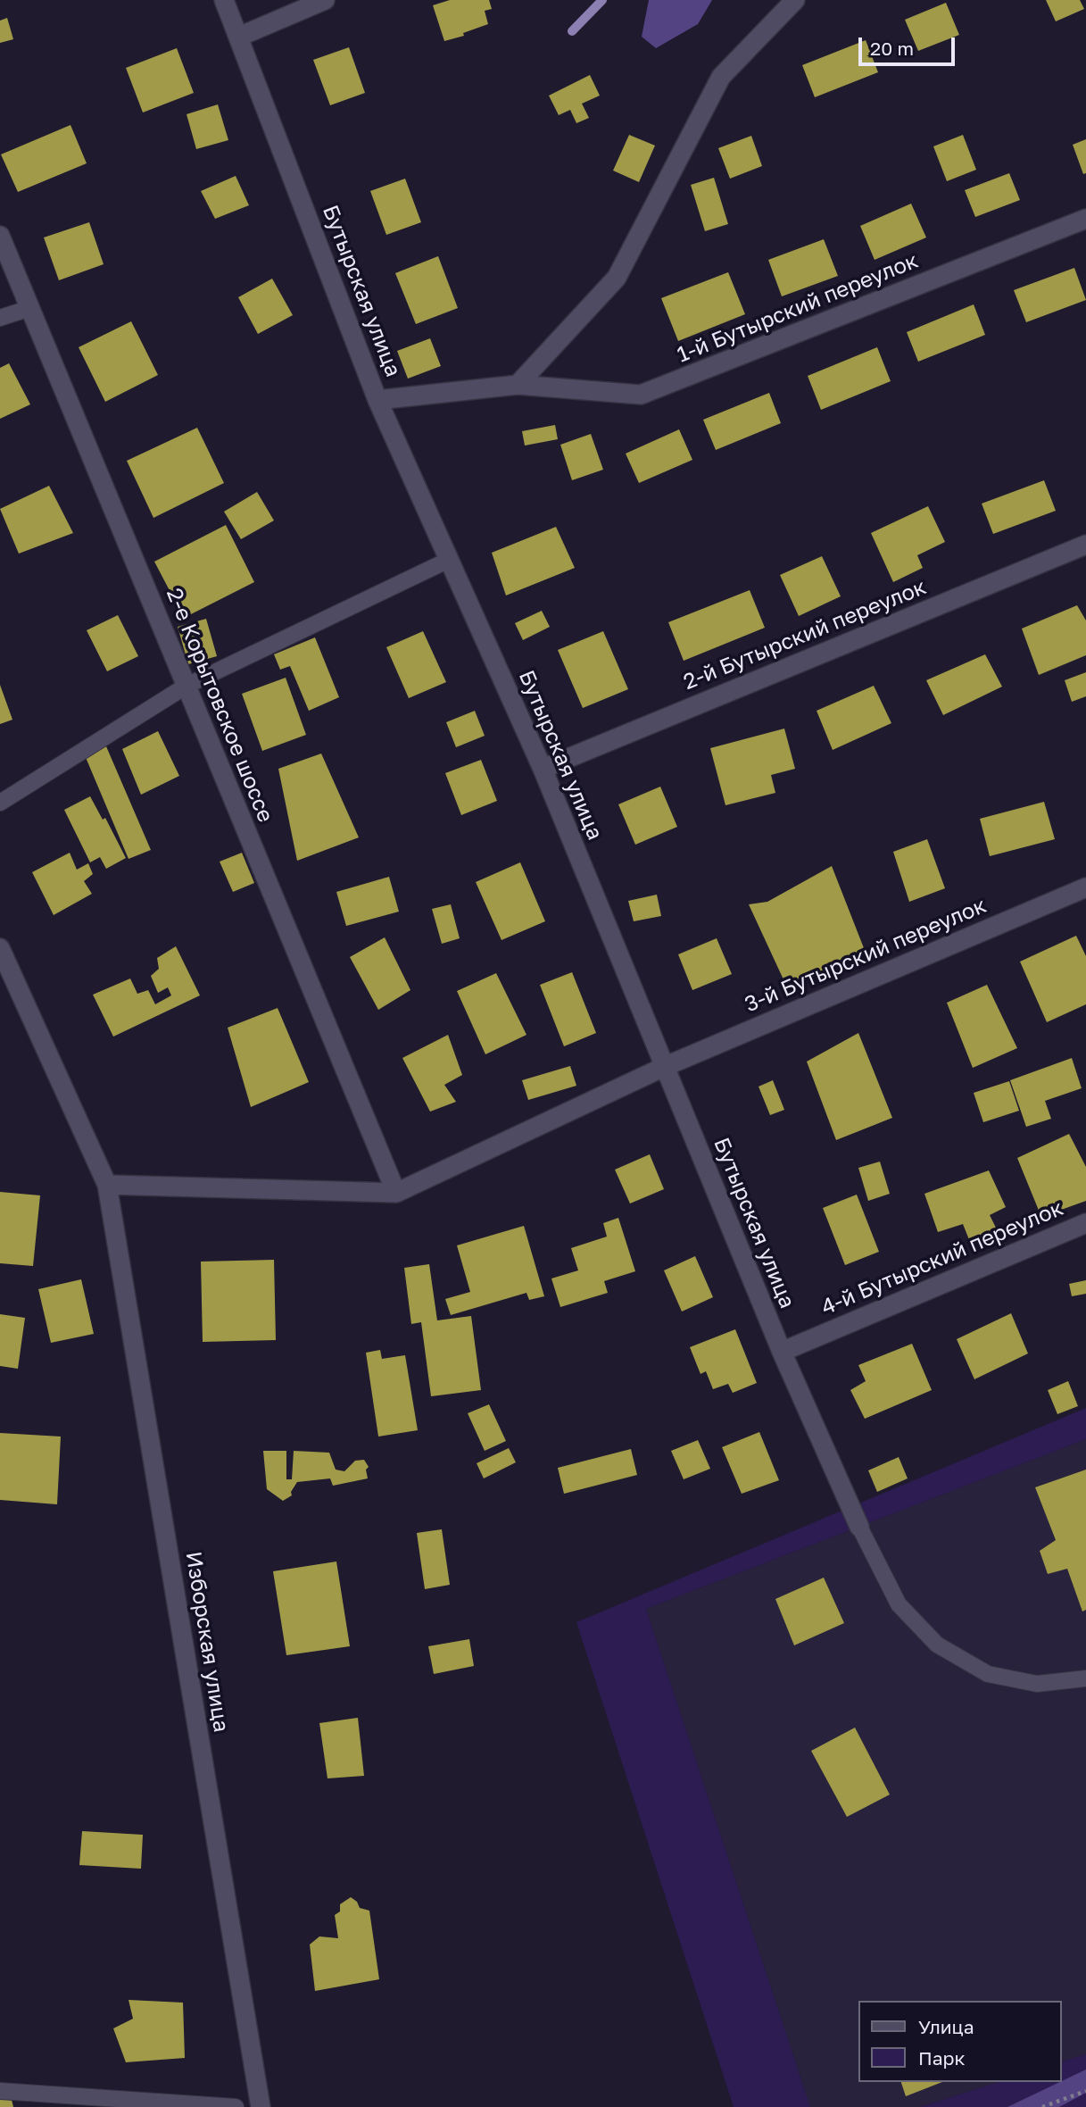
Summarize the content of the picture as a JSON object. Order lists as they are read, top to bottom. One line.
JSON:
{"streets":{"street":["Бутырская улица","1-й Бутырский переулок","2-й Бутырский переулок","2-е Корытовское шоссе","3-й Бутырский переулок","4-й Бутырский переулок","Изборская улица"]},"crossings":[["Бутырская улица","1-й Бутырский переулок"],["Бутырская улица","2-й Бутырский переулок"],["Бутырская улица","3-й Бутырский переулок"],["Бутырская улица","4-й Бутырский переулок"],["2-е Корытовское шоссе","3-й Бутырский переулок"]],"legend":["Улица","Парк"],"scale_bar":"20 m"}
